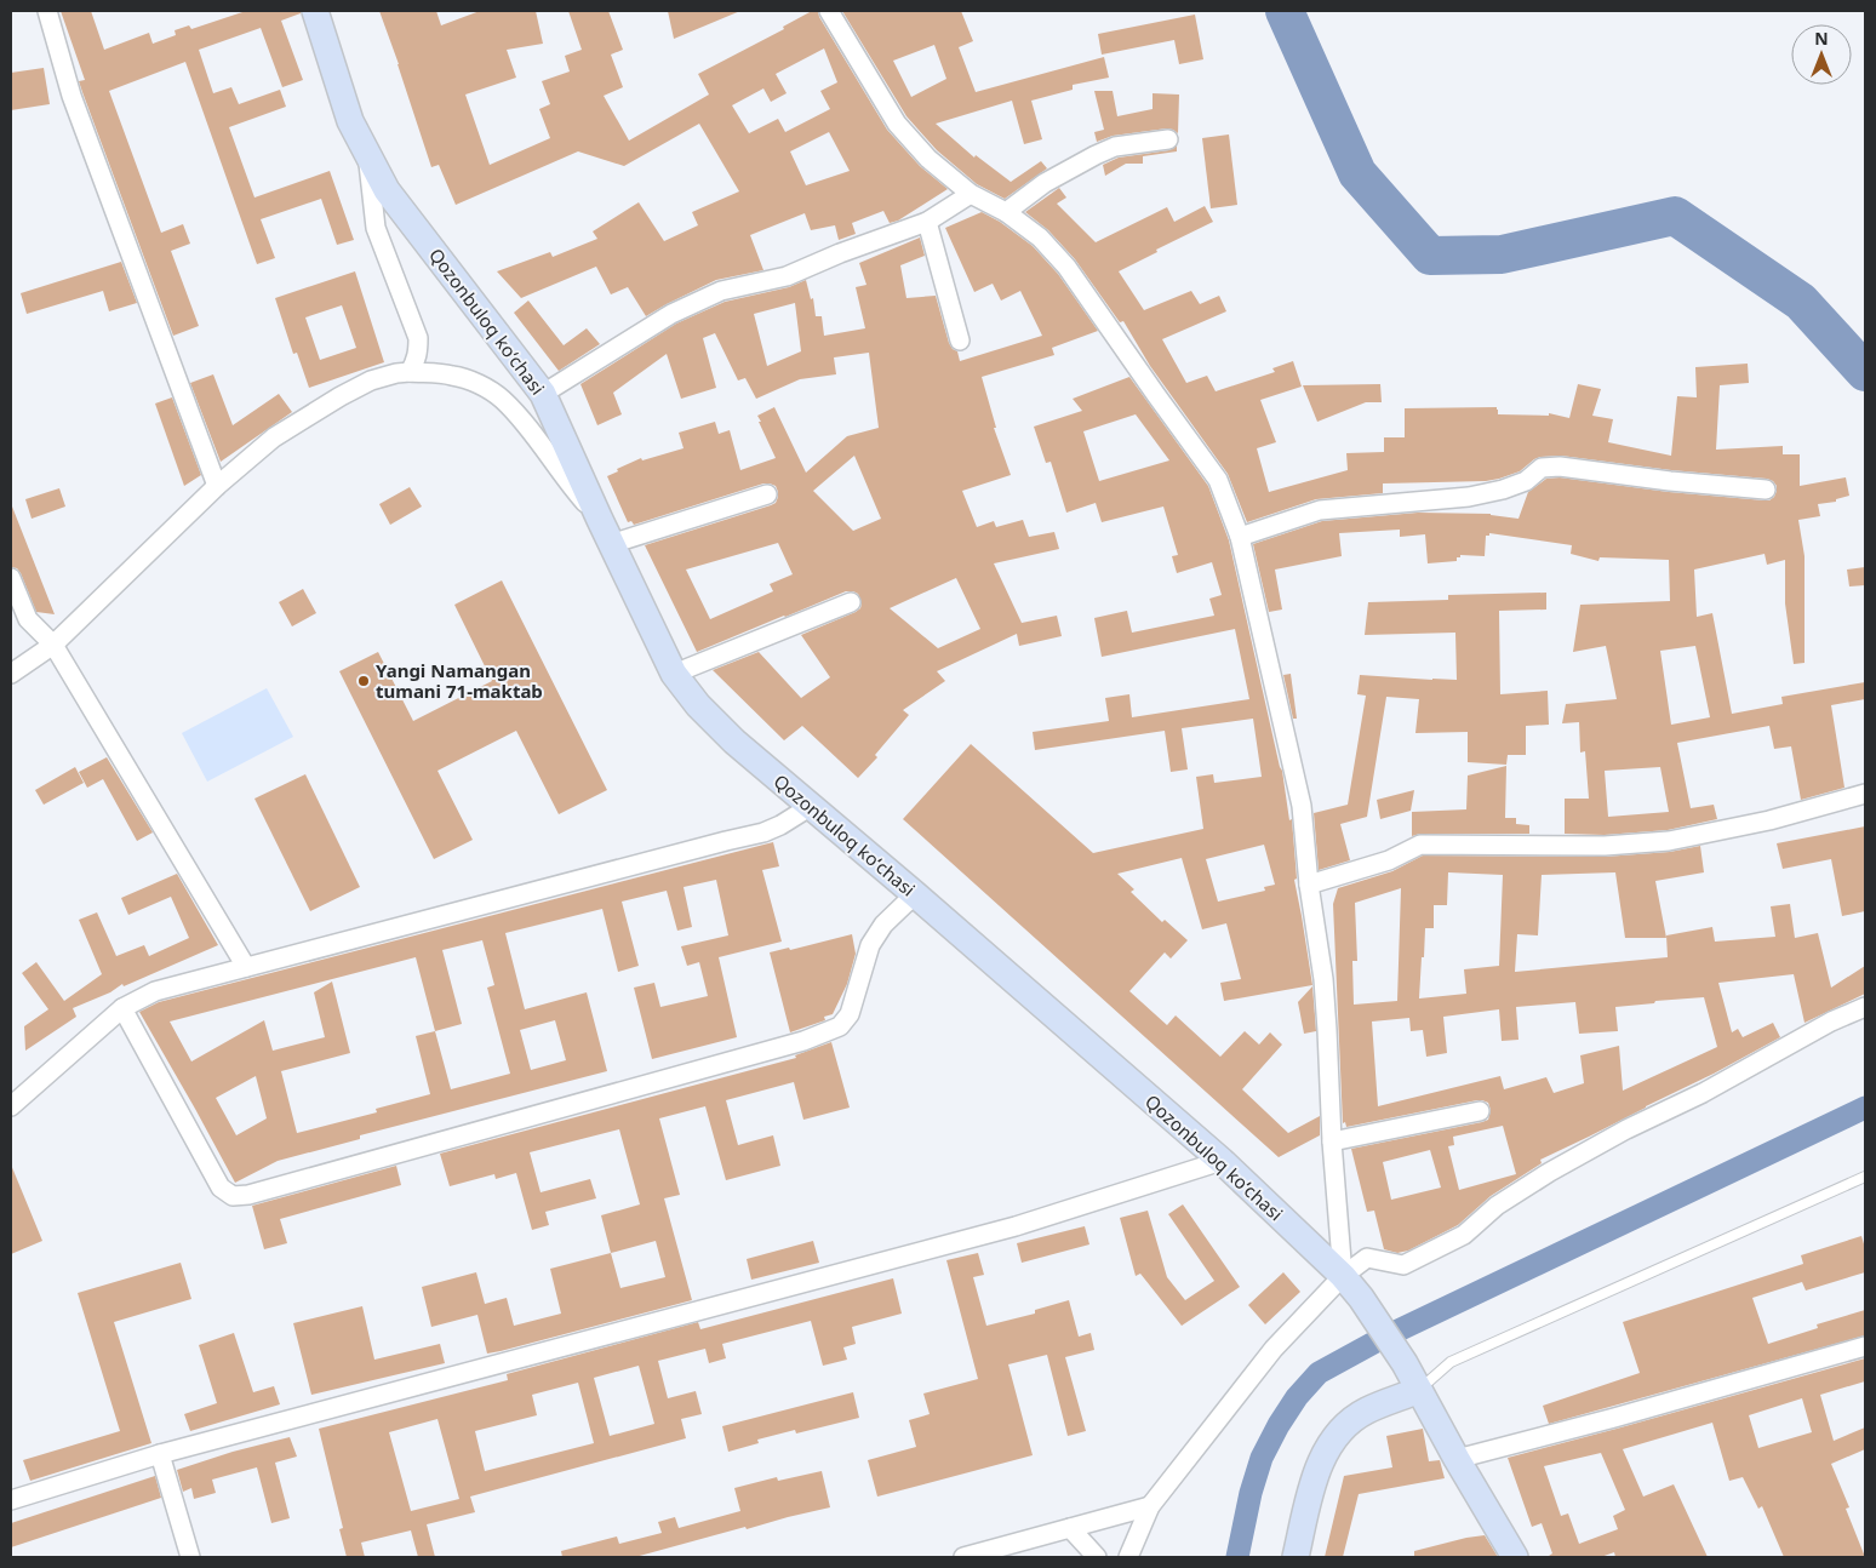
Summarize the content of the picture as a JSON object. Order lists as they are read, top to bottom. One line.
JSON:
{"streets":{"main road":["Qozonbuloq koʻchasi"]},"places":["Yangi Namangan tumani 71-maktab"],"north":"top"}
